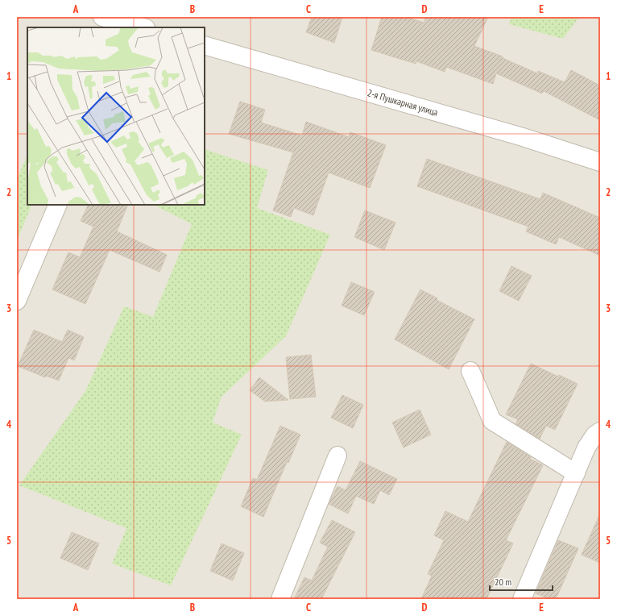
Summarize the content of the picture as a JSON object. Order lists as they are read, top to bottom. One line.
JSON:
{"streets":{"street":["2-я Пушкарная улица"]},"scale_bar":"20 m","grid":{"columns":["A","B","C","D","E"],"rows":["1","2","3","4","5"]}}
